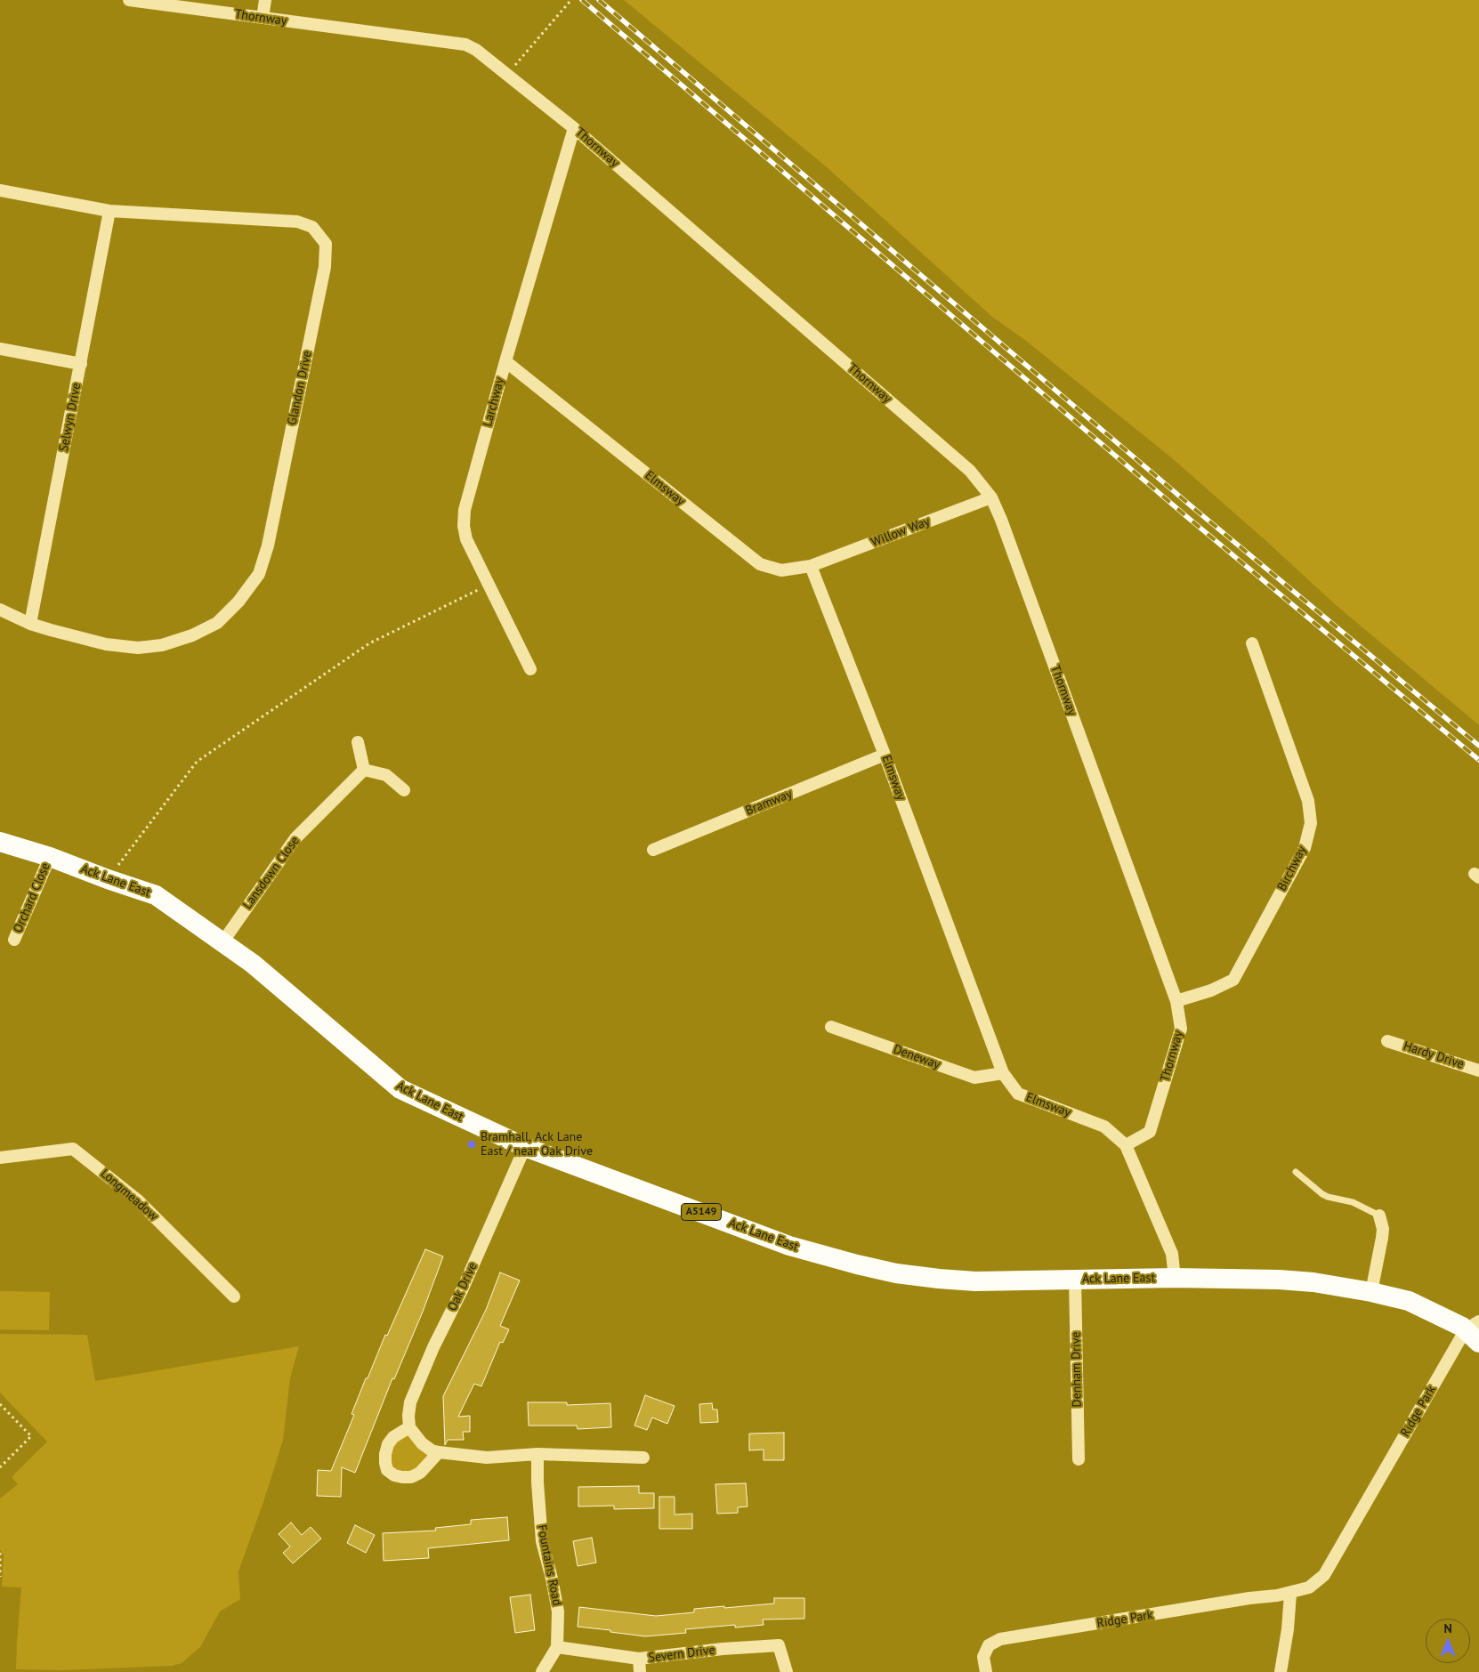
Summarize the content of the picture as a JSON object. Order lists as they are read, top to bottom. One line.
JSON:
{"streets":{"main road":["Ack Lane East","A5149"],"street":["Thornway","Glandon Drive","Larchway","Selwyn Drive","Elmsway","Willow Way","Bramway","Birchway","Lansdown Close","Orchard Close","Hardy Drive","Deneway","Longmeadow","Oak Drive","Denham Drive","Ridge Park","Fountains Road","Severn Drive"]},"crossings":[["Thornway","Larchway"],["Thornway","Elmsway"],["Thornway","Willow Way"],["Thornway","Birchway"],["Glandon Drive","Selwyn Drive"],["Larchway","Elmsway"],["Elmsway","Willow Way"],["Elmsway","Bramway"],["Elmsway","Ack Lane East"],["Elmsway","Deneway"],["Lansdown Close","Ack Lane East"],["Ack Lane East","Orchard Close"],["Ack Lane East","Oak Drive"],["Ack Lane East","Denham Drive"],["Ack Lane East","Ridge Park"],["Fountains Road","Severn Drive"]],"places":["Bramhall, Ack Lane East / near Oak Drive"],"north":"top"}
